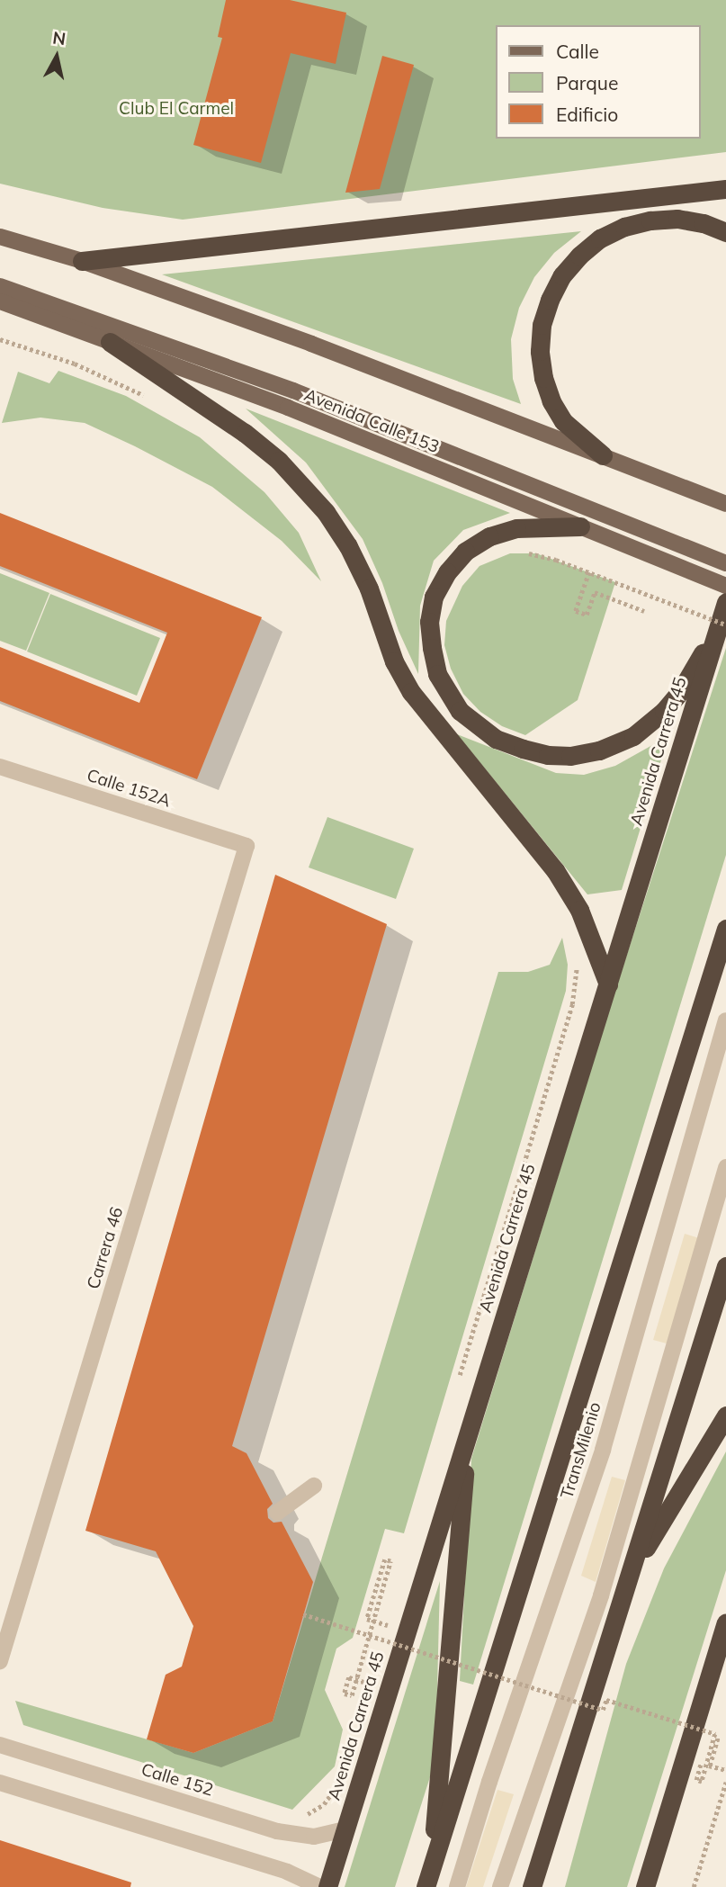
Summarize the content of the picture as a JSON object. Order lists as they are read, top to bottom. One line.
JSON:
{"streets":{"highway":["Avenida Carrera 45"],"main road":["Avenida Calle 153"],"street":["Calle 152A","Carrera 46","TransMilenio","Calle 152"]},"crossings":[["Avenida Carrera 45","Calle 152"],["Calle 152A","Carrera 46"]],"parks":["Club El Carmel"],"legend":["Calle","Parque","Edificio"],"north":"top"}
